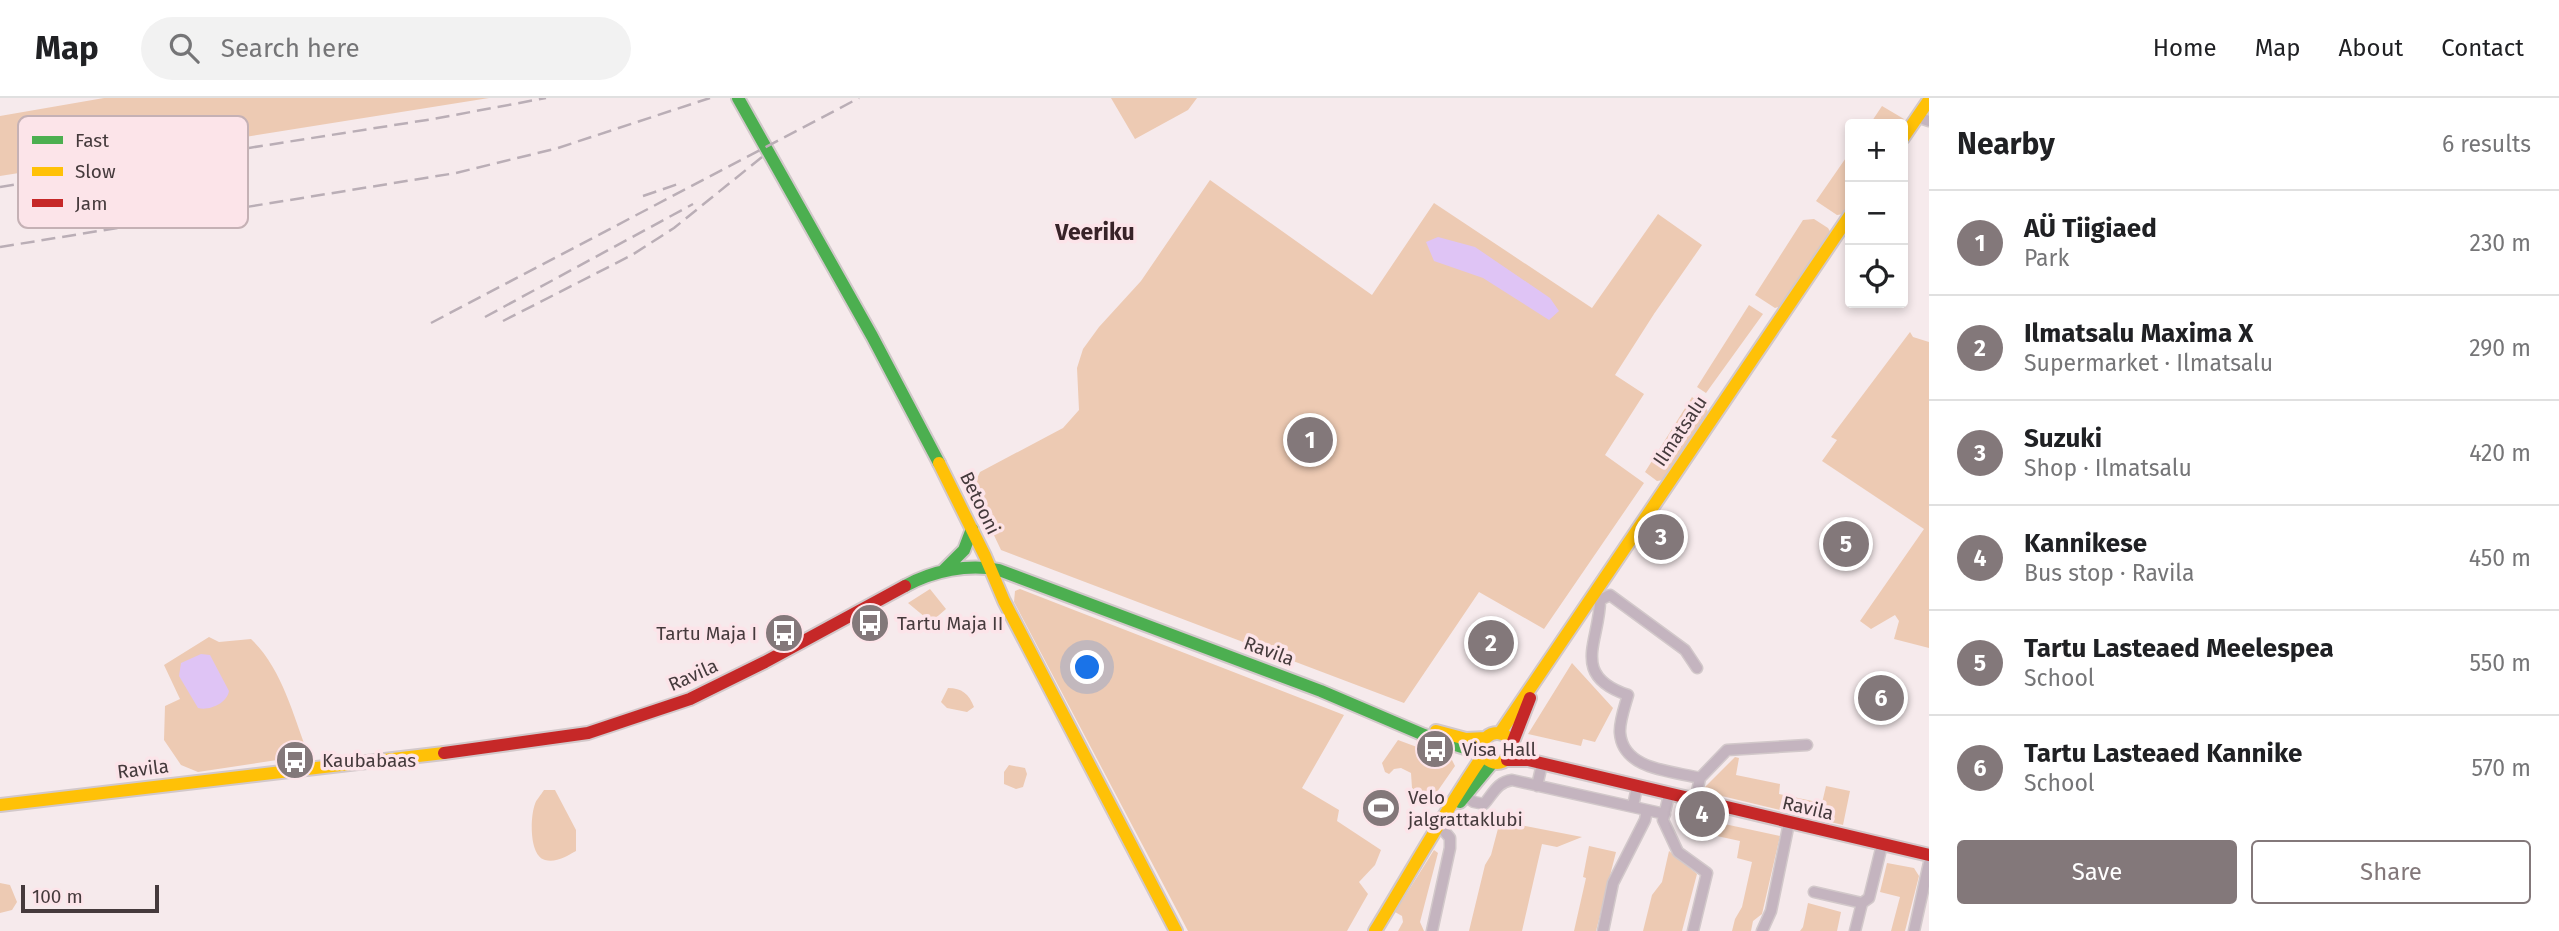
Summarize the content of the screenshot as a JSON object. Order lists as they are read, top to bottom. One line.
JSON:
{"streets":{"street":["Ilmatsalu","Betooni","Ravila"]},"crossings":[["Ilmatsalu","Ravila"],["Betooni","Ravila"]],"districts":["Veeriku"],"places":{"bus stop":["Tartu Maja II","Tartu Maja I","Visa Hall","Kaubabaas"],"sports":["Velo jalgrattaklubi"]},"legend":["Fast","Slow","Jam"],"scale_bar":"100 m","page":{"header":"Map","search":"Search here","nav":["Home","Map","About","Contact"],"heading":["Nearby","6 results"],"map_buttons":["+","−"],"list":[{"mark":"1","name":"AÜ Tiigiaed","note":"Park","value":"230 m"},{"mark":"2","name":"Ilmatsalu Maxima X","note":"Supermarket · Ilmatsalu","value":"290 m"},{"mark":"3","name":"Suzuki","note":"Shop · Ilmatsalu","value":"420 m"},{"mark":"4","name":"Kannikese","note":"Bus stop · Ravila","value":"450 m"},{"mark":"5","name":"Tartu Lasteaed Meelespea","note":"School","value":"550 m"},{"mark":"6","name":"Tartu Lasteaed Kannike","note":"School","value":"570 m"}],"pins":["1","3","5","2","6","4"],"buttons":["Save","Share"],"scale":"100 m"}}
